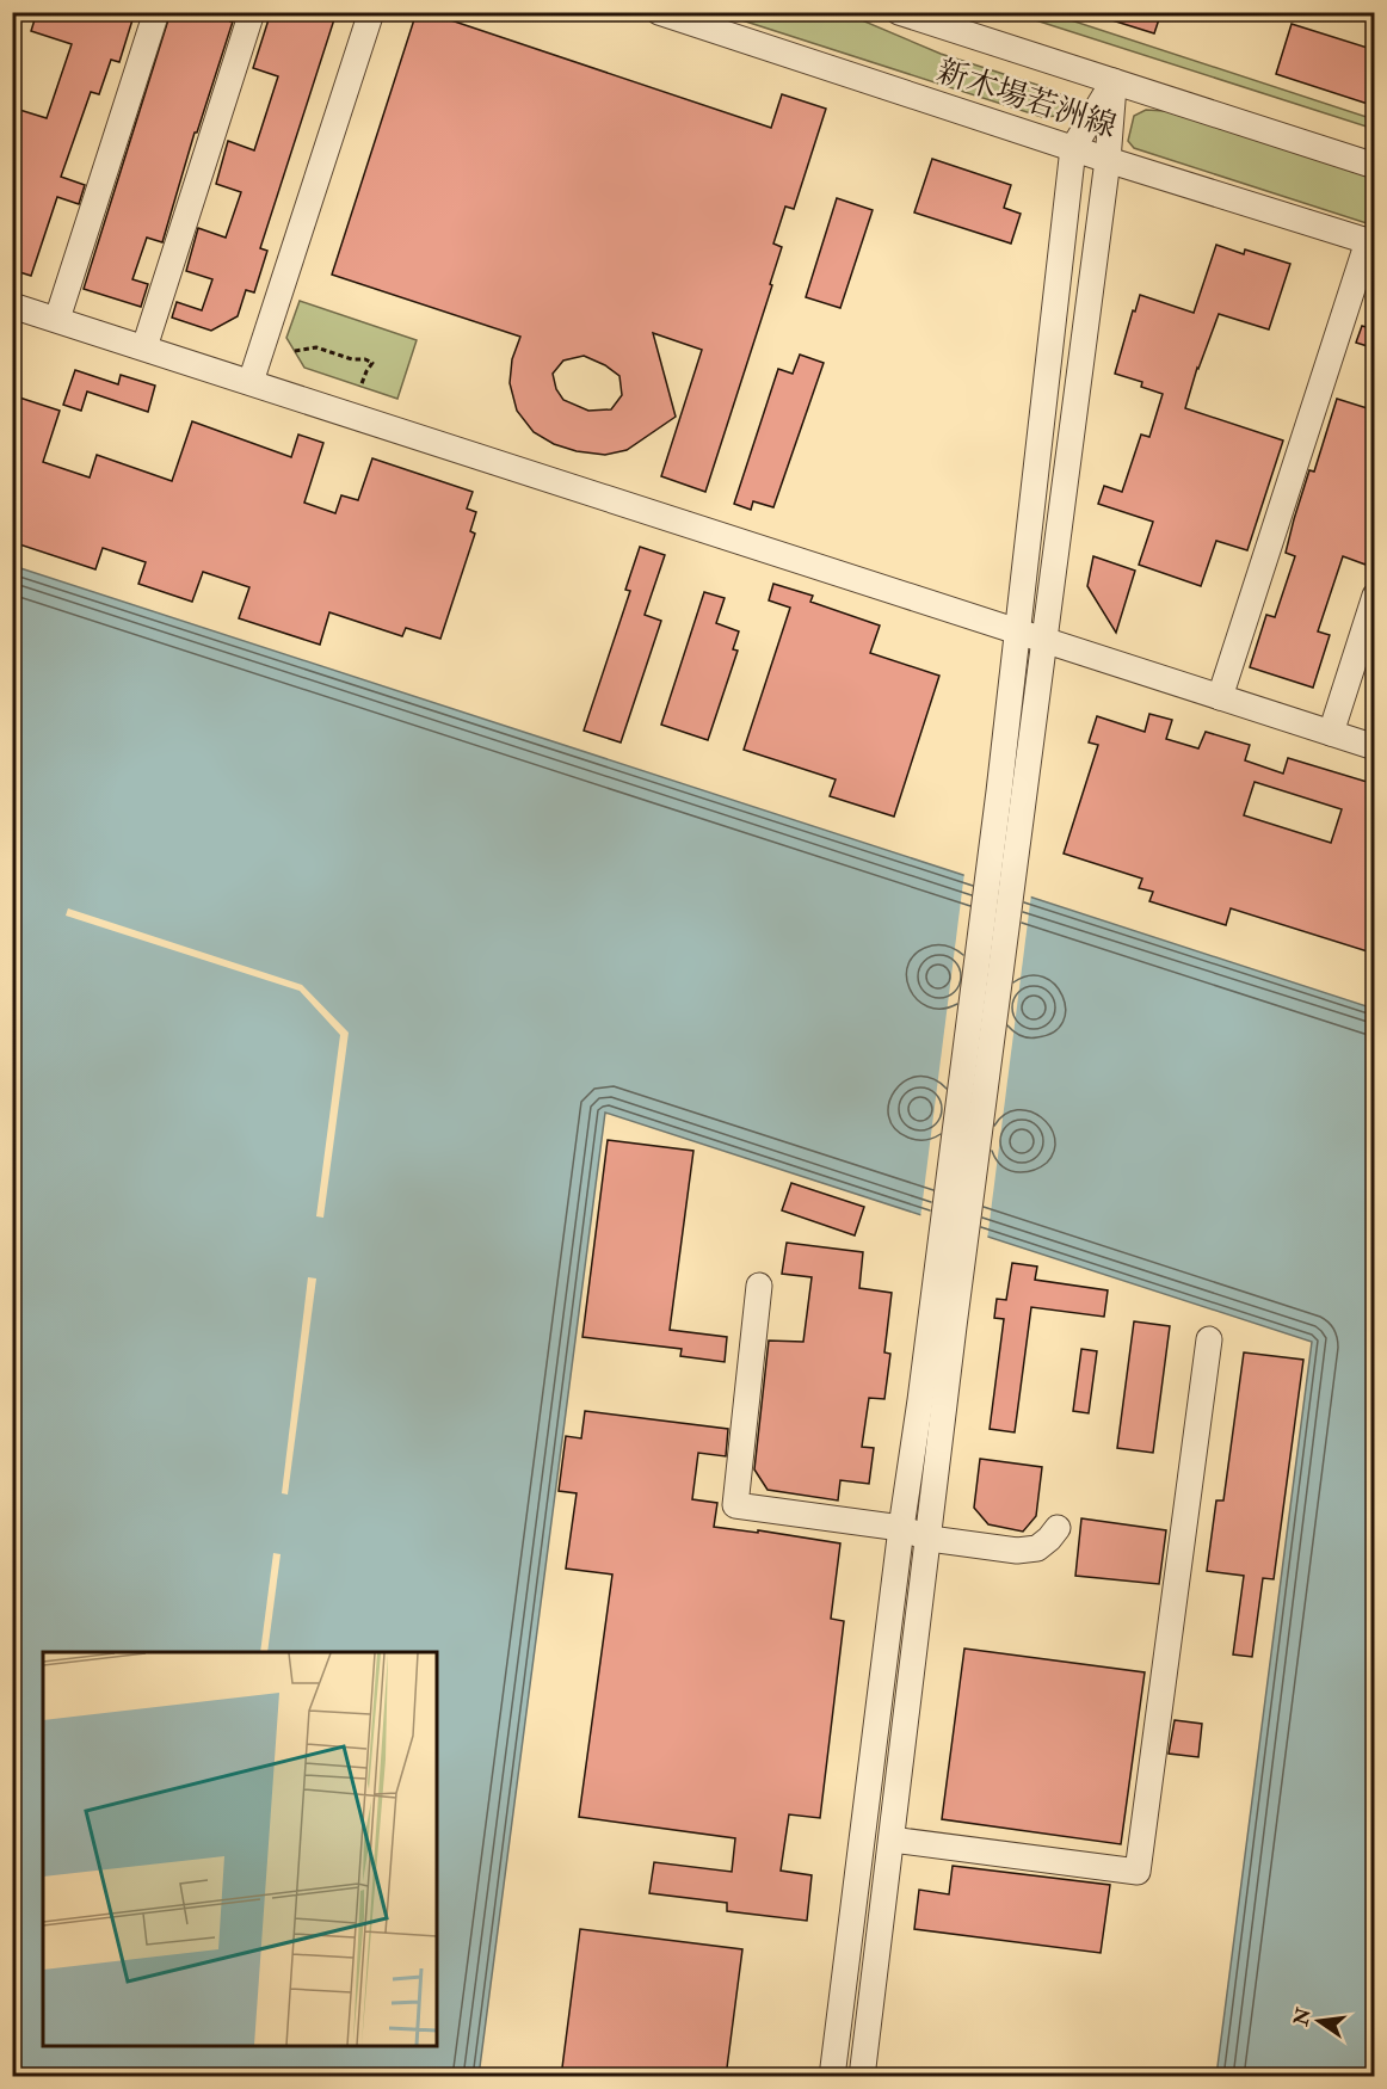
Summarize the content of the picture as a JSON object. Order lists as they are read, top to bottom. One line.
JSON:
{"streets":{"street":["新木場若洲線"]},"north":"left"}
